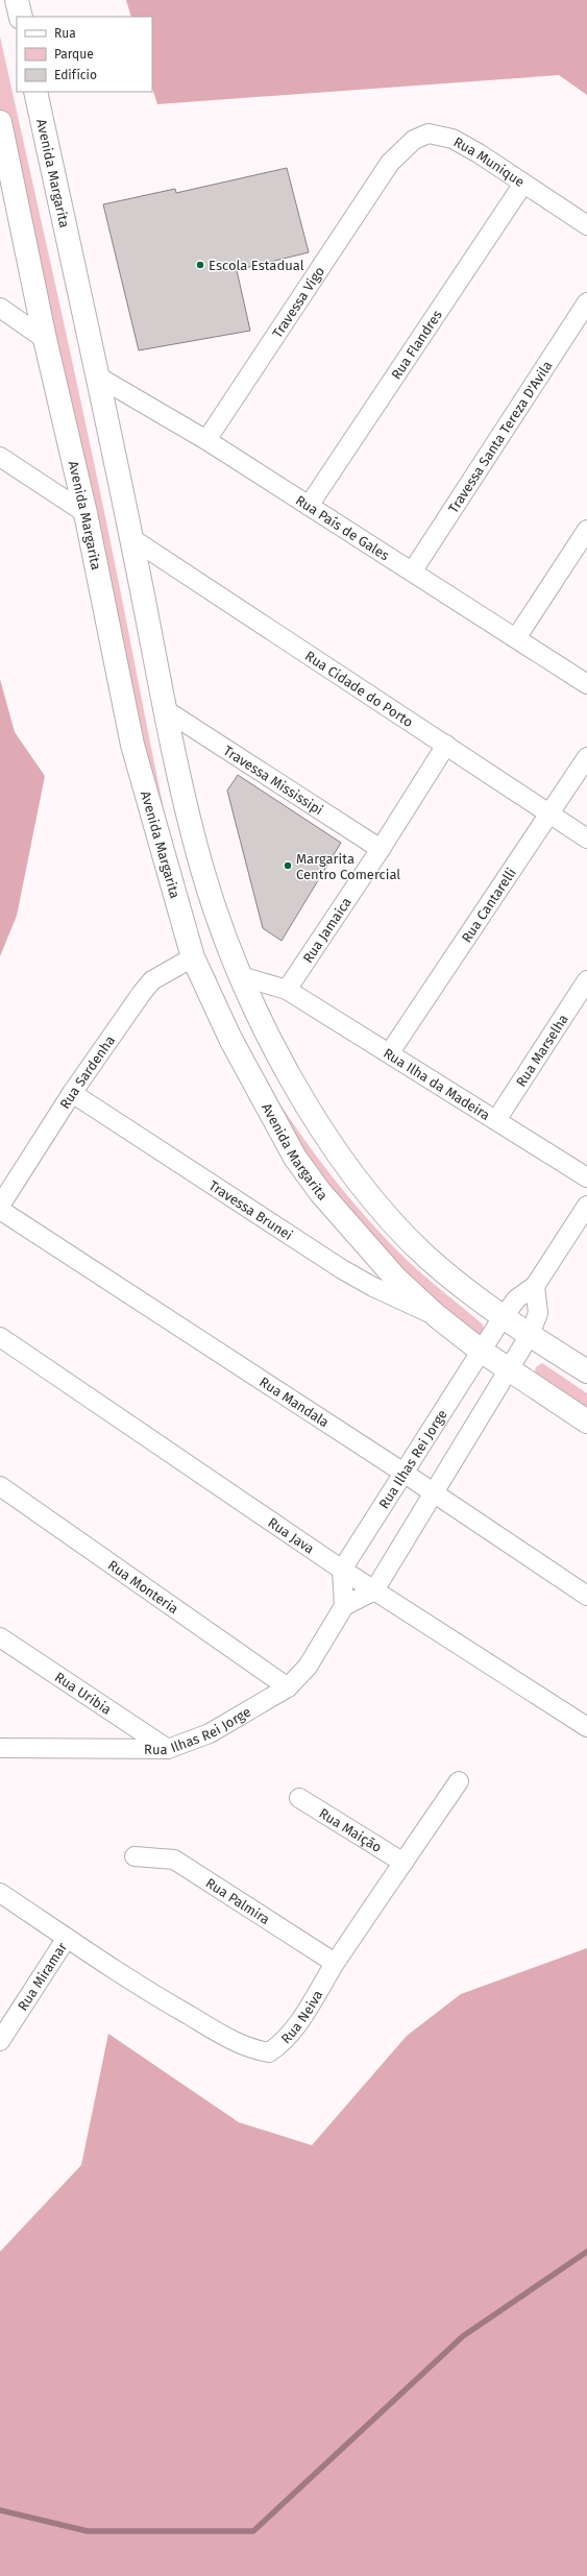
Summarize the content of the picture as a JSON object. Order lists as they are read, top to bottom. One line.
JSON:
{"streets":{"main road":["Avenida Margarita"],"street":["Rua Munique","Travessa Vigo","Rua Flandres","Travessa Santa Tereza D'Avila","Rua País de Gales","Rua Cidade do Porto","Travessa Mississipi","Rua Cantarelli","Rua Jamaica","Rua Marselha","Rua Sardenha","Rua Ilha da Madeira","Travessa Brunei","Rua Mandala","Rua Ilhas Rei Jorge","Rua Java","Rua Monteria","Rua Uribia","Rua Maição","Rua Palmira","Rua Miramar","Rua Neiva"]},"crossings":[["Rua Munique","Travessa Vigo"],["Rua Munique","Rua Flandres"],["Avenida Margarita","Rua País de Gales"],["Avenida Margarita","Rua Cidade do Porto"],["Avenida Margarita","Travessa Mississipi"],["Avenida Margarita","Rua Sardenha"],["Avenida Margarita","Travessa Brunei"],["Avenida Margarita","Rua Ilhas Rei Jorge"],["Travessa Vigo","Rua País de Gales"],["Rua Flandres","Rua País de Gales"],["Travessa Santa Tereza D'Avila","Rua País de Gales"],["Rua Cidade do Porto","Rua Cantarelli"],["Rua Cidade do Porto","Rua Jamaica"],["Travessa Mississipi","Rua Jamaica"],["Rua Cantarelli","Rua Ilha da Madeira"],["Rua Jamaica","Rua Ilha da Madeira"],["Rua Marselha","Rua Ilha da Madeira"],["Rua Sardenha","Travessa Brunei"],["Rua Mandala","Rua Ilhas Rei Jorge"],["Rua Ilhas Rei Jorge","Rua Java"],["Rua Ilhas Rei Jorge","Rua Monteria"],["Rua Ilhas Rei Jorge","Rua Uribia"],["Rua Maição","Rua Neiva"],["Rua Palmira","Rua Neiva"],["Rua Miramar","Rua Neiva"]],"places":["Escola Estadual","Margarita Centro Comercial"],"legend":["Rua","Parque","Edifício"]}
